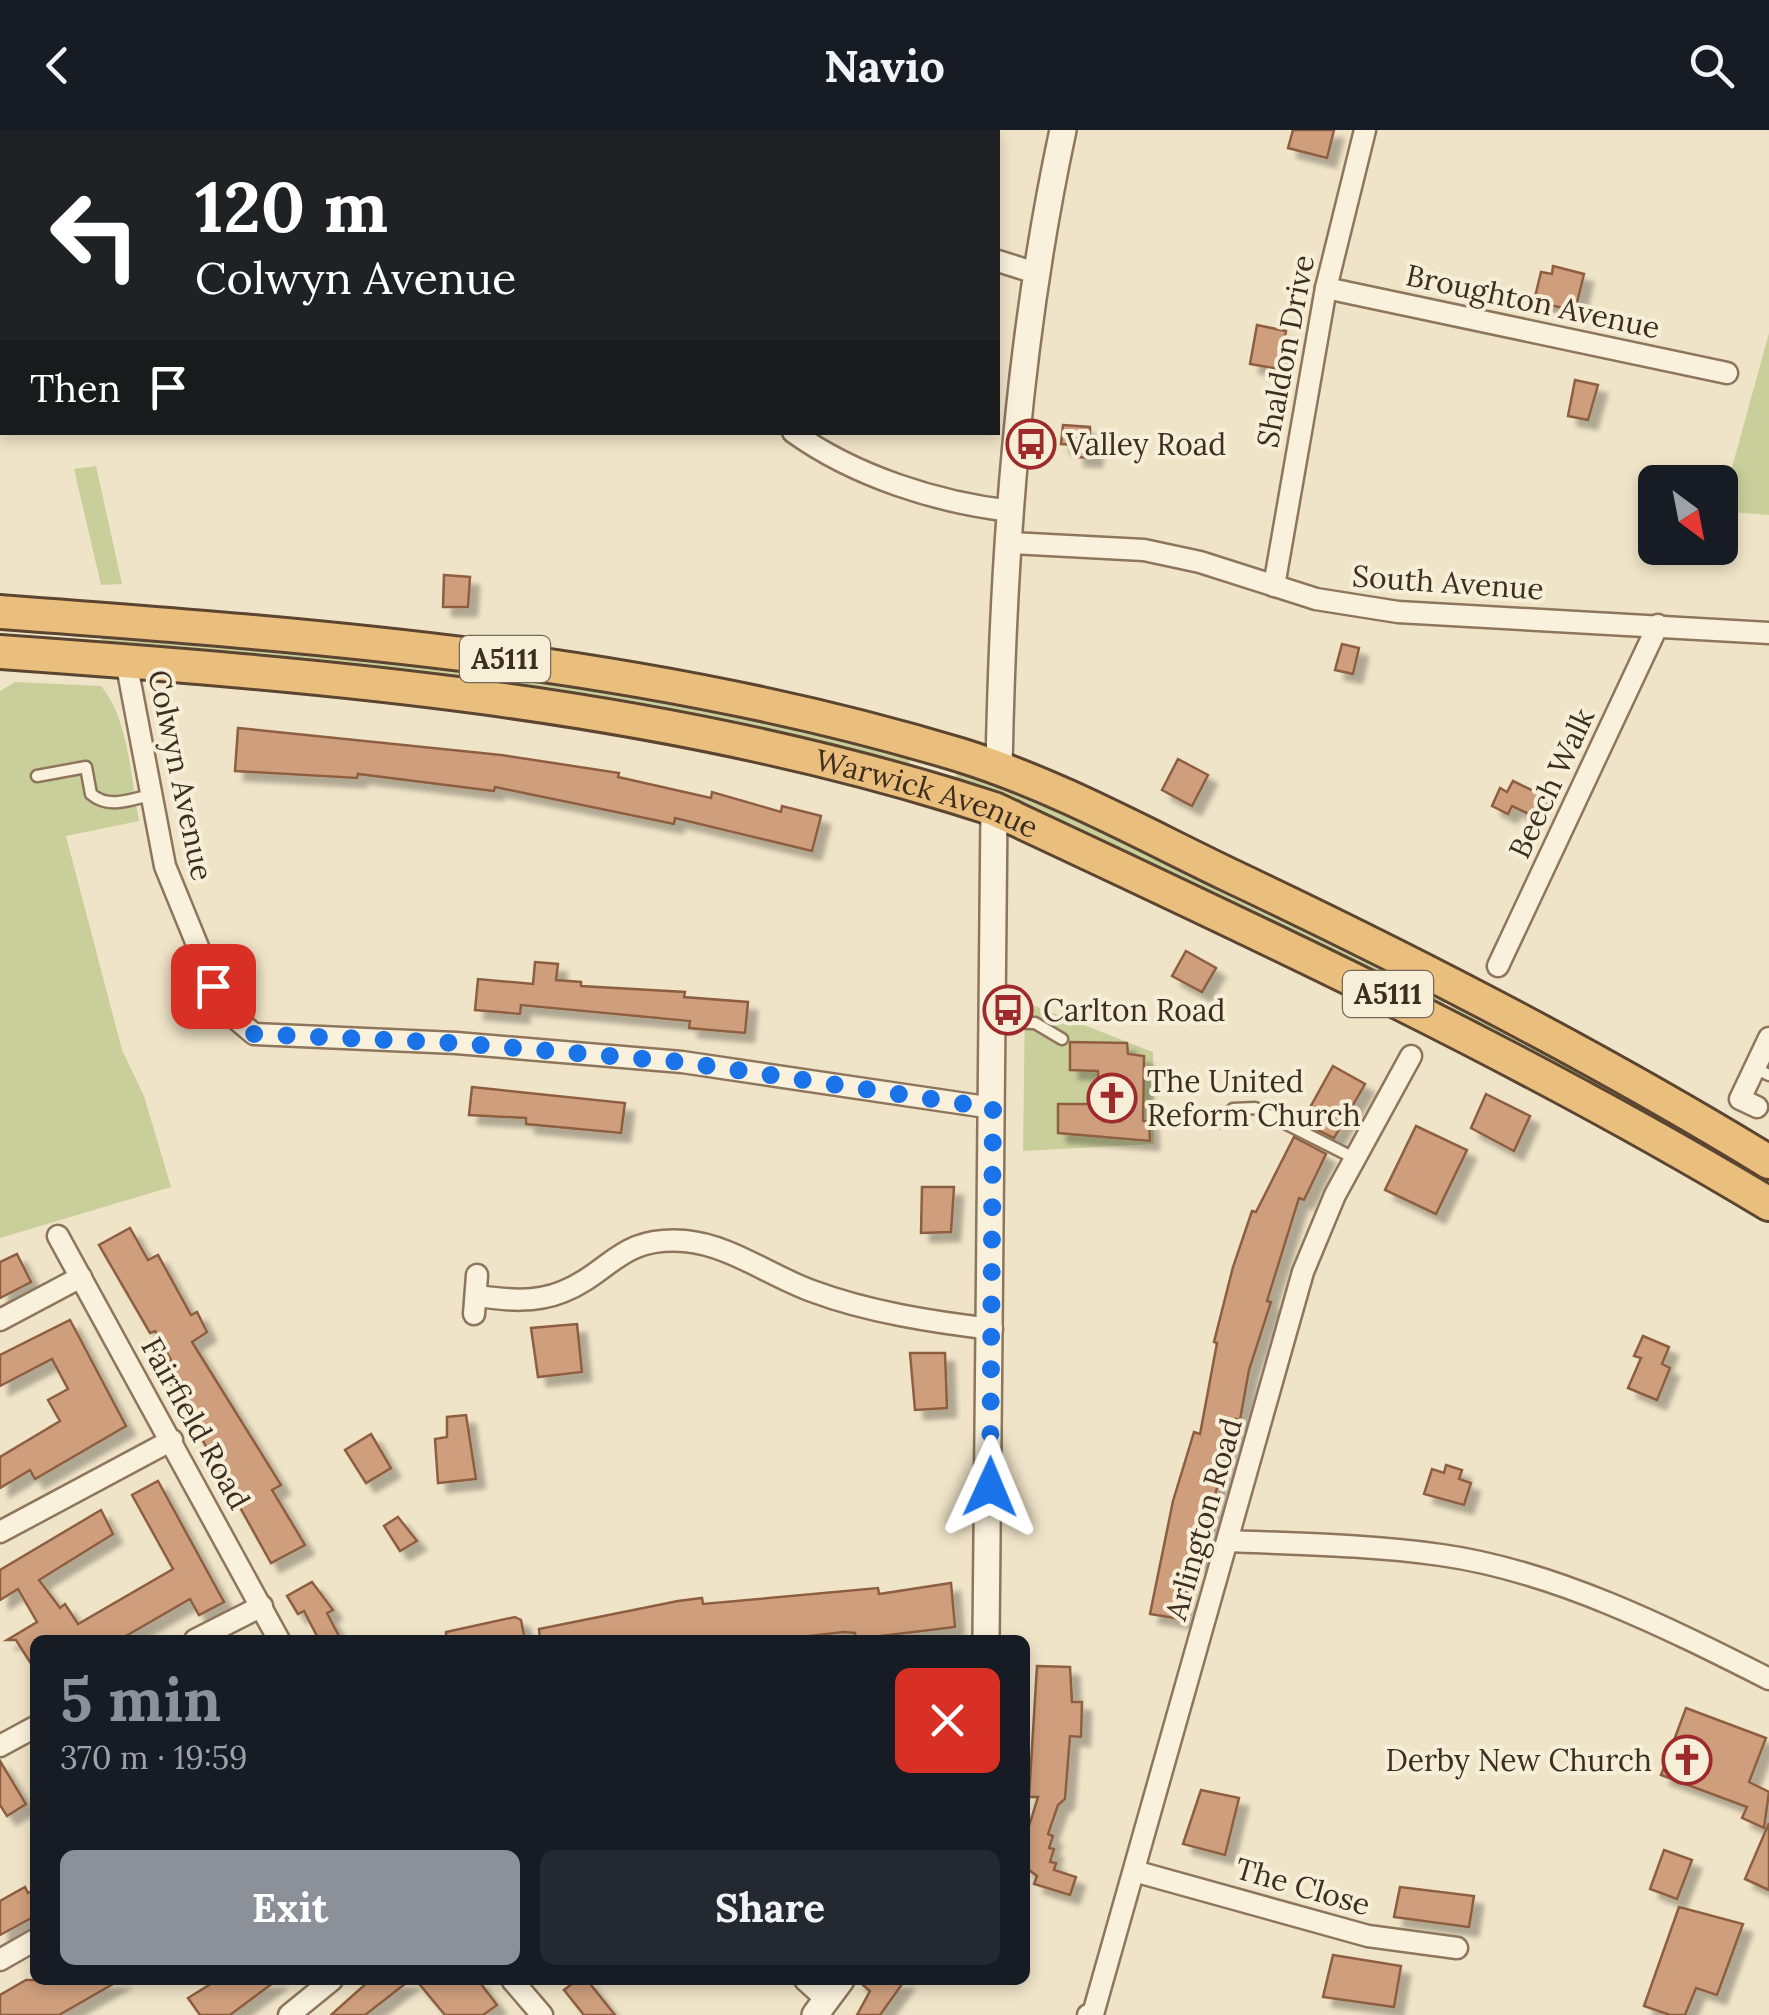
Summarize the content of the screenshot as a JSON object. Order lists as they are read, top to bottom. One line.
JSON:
{"streets":{"highway":["A5111","Warwick Avenue"],"street":["Broughton Avenue","Shaldon Drive","South Avenue","Colwyn Avenue","Beech Walk","Fairfield Road","Arlington Road","The Close"]},"crossings":[["Broughton Avenue","Shaldon Drive"],["Shaldon Drive","South Avenue"],["South Avenue","Beech Walk"],["Colwyn Avenue","Warwick Avenue"],["Arlington Road","The Close"]],"places":{"bus stop":["Valley Road","Carlton Road"],"church":["The United Reform Church","Derby New Church"]},"north":"bottom right","page":{"header":"Navio","turn":["120 m","Colwyn Avenue"],"then":"Then","heading":["5 min","370 m · 19:59"],"buttons":["Exit","Share"]}}
